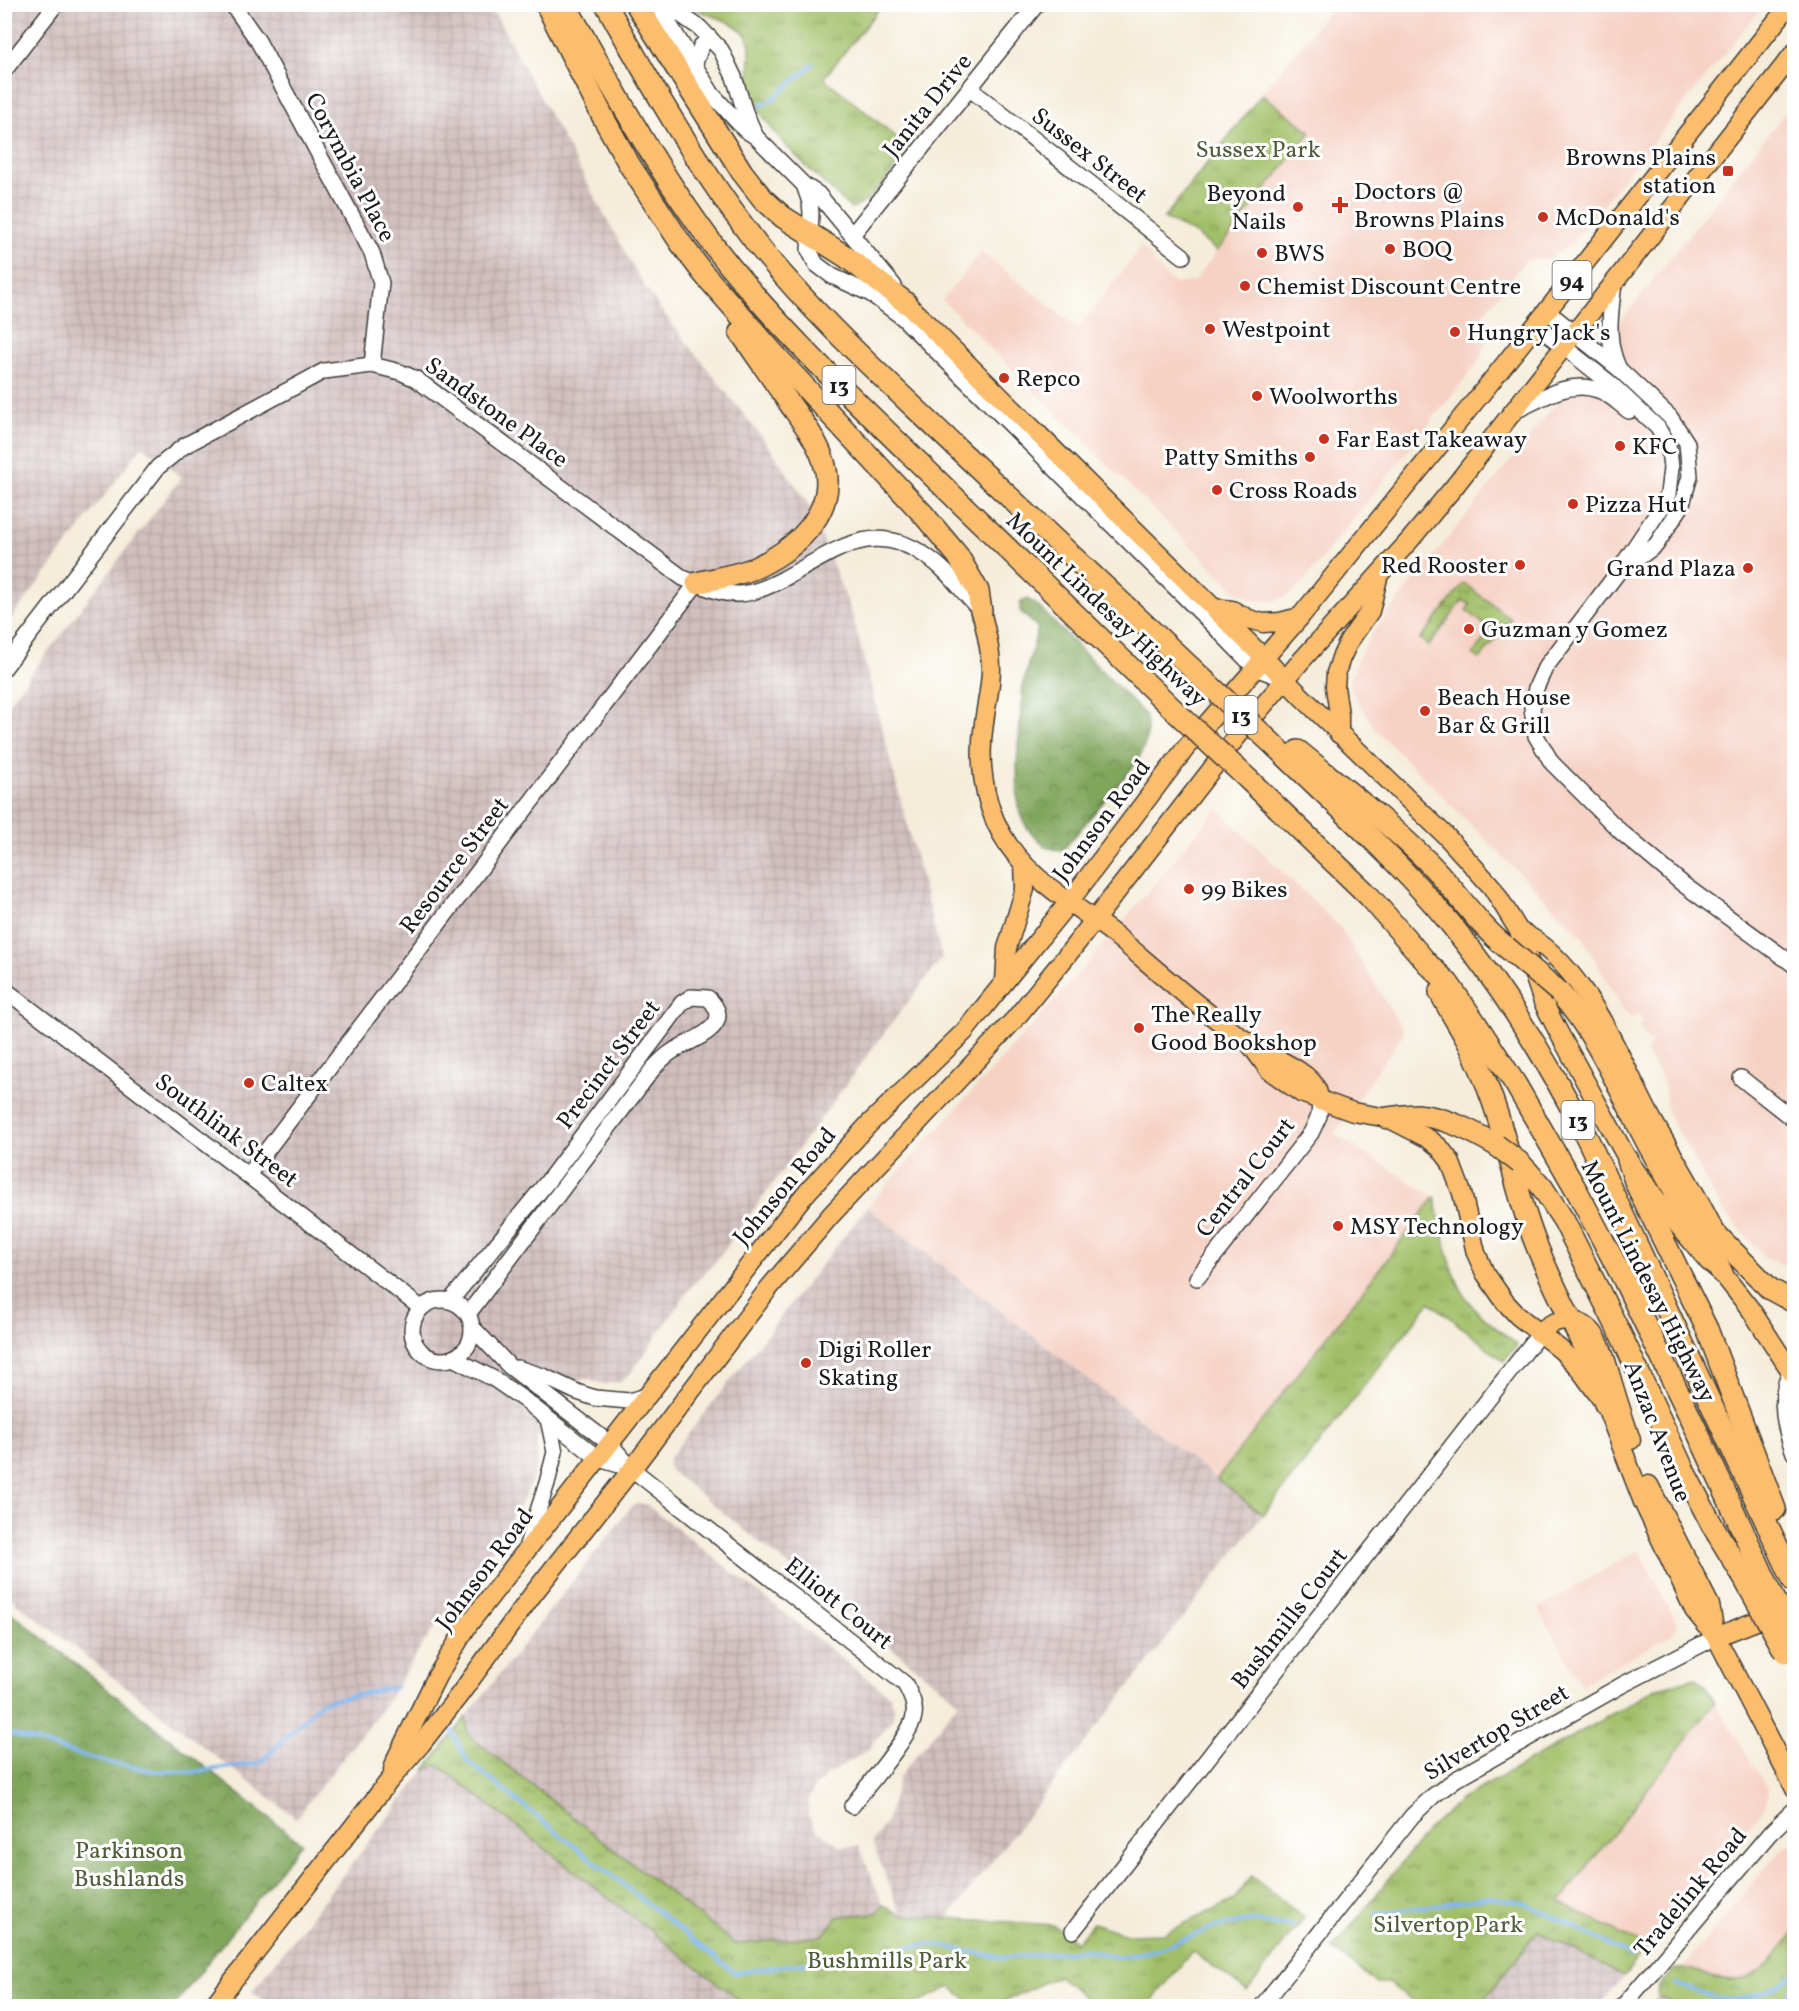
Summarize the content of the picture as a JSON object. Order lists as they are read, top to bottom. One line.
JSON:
{"streets":{"highway":["13","Mount Lindesay Highway"],"main road":["94","Johnson Road","Central Court","Anzac Avenue","Silvertop Street"],"street":["Janita Drive","Sussex Street","Corymbia Place","Sandstone Place","Resource Street","Precinct Street","Southlink Street","Elliott Court","Bushmills Court","Tradelink Road"]},"crossings":[["Janita Drive","Sussex Street"],["Janita Drive","Mount Lindesay Highway"],["Corymbia Place","Sandstone Place"],["94","Mount Lindesay Highway"],["94","Johnson Road"],["Sandstone Place","Resource Street"],["Mount Lindesay Highway","Johnson Road"],["Johnson Road","Central Court"],["Johnson Road","Elliott Court"],["Resource Street","Southlink Street"],["Precinct Street","Southlink Street"],["Central Court","Anzac Avenue"],["Anzac Avenue","Bushmills Court"],["Anzac Avenue","Silvertop Street"]],"parks":["Sussex Park","Parkinson Bushlands","Silvertop Park","Bushmills Park"],"places":{"transit":["Browns Plains station"],"health":["Doctors @ Browns Plains"],"other":["Beyond Nails","McDonald's","BOQ","BWS","Chemist Discount Centre","Westpoint","Hungry Jack's","Repco","Woolworths","Far East Takeaway","KFC","Patty Smiths","Cross Roads","Pizza Hut","Red Rooster","Grand Plaza","Guzman y Gomez","Beach House Bar & Grill","99 Bikes","The Really Good Bookshop","Caltex","MSY Technology","Digi Roller Skating"]}}
